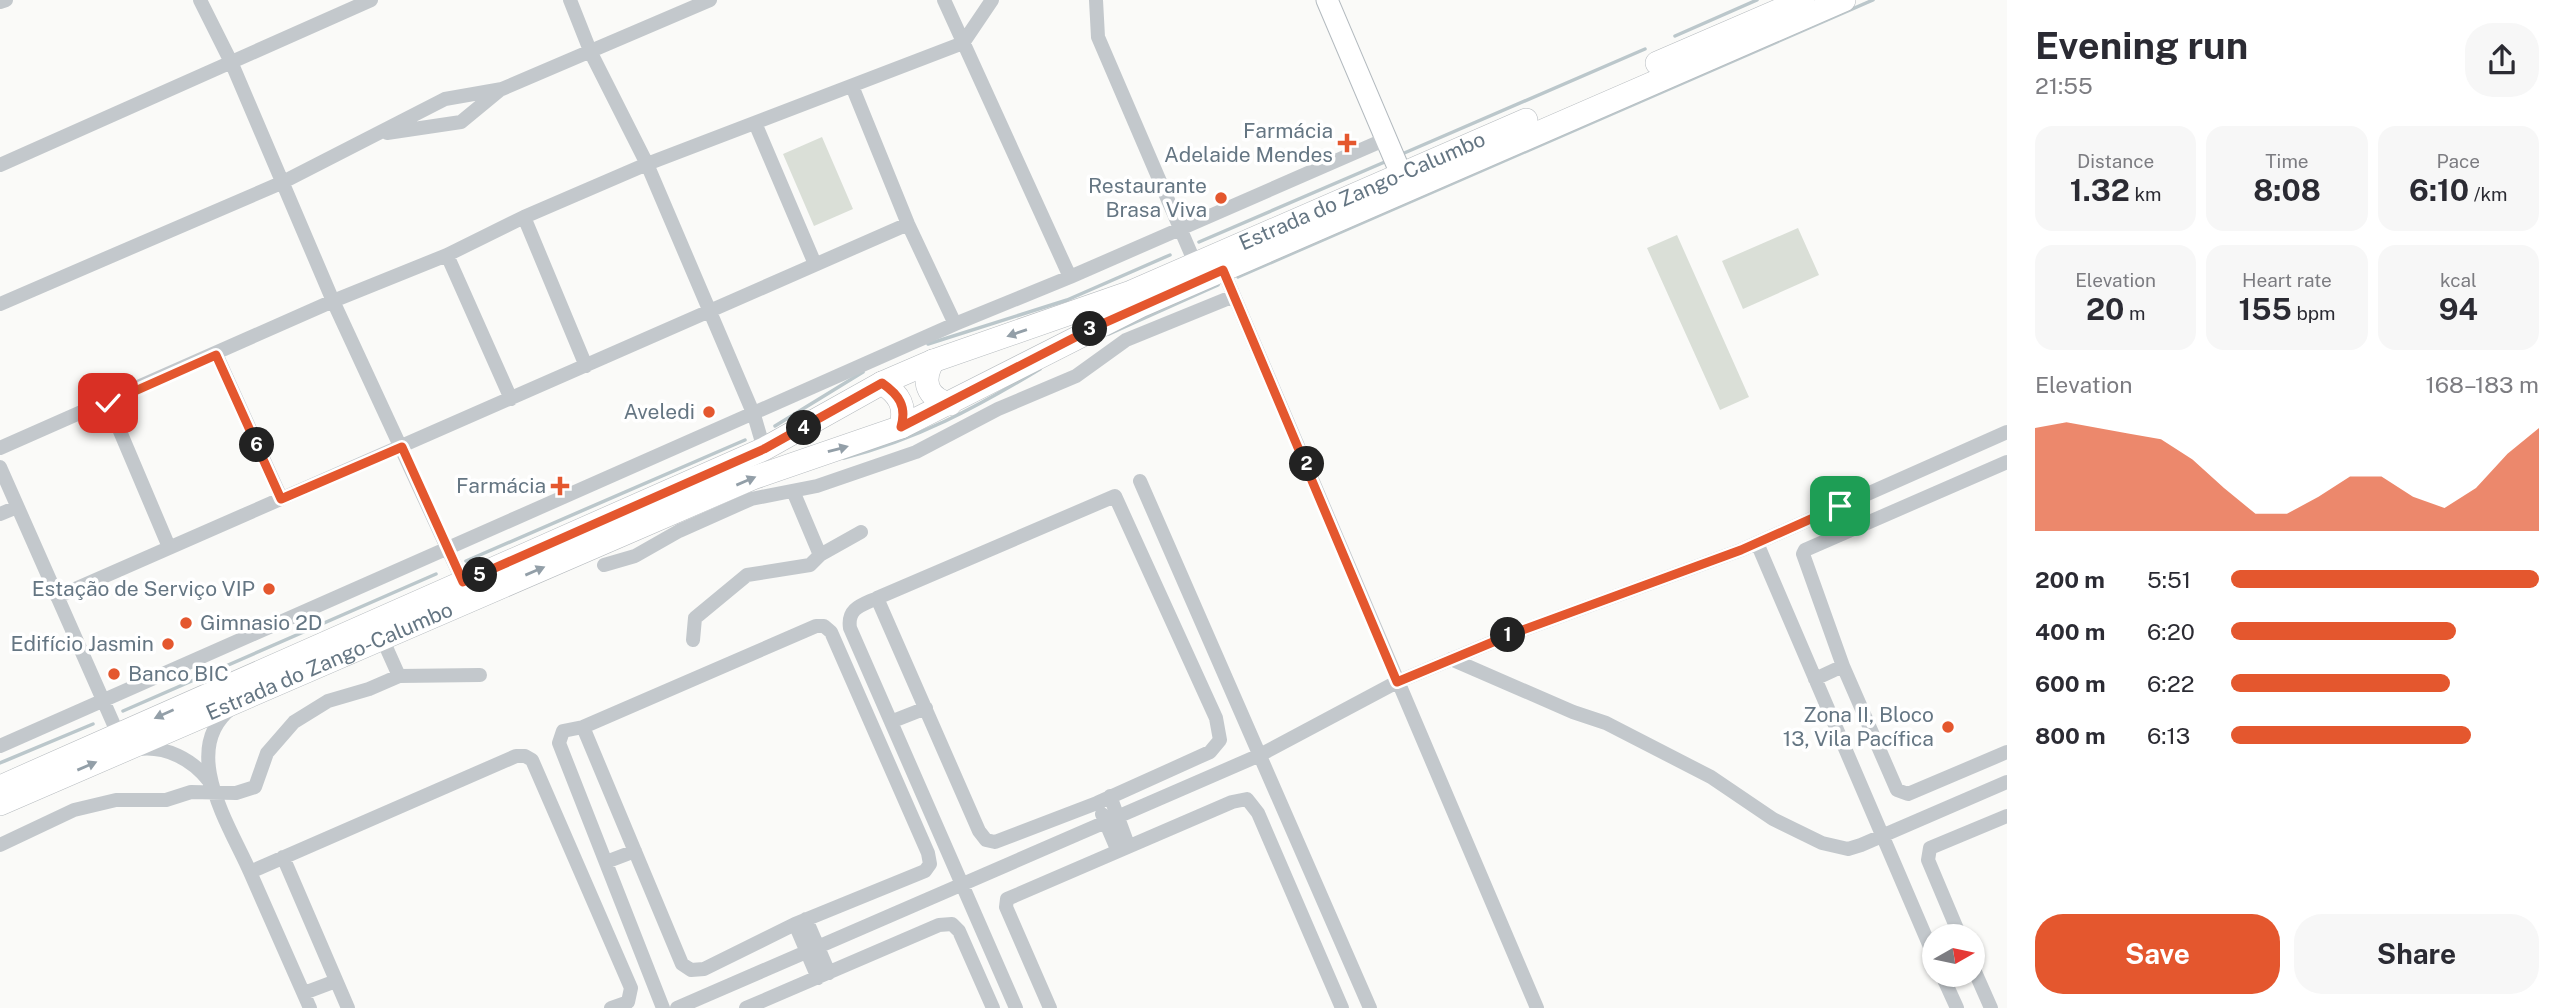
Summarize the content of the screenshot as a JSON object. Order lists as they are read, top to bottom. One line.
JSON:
{"streets":{"main road":["Estrada do Zango-Calumbo"]},"places":{"health":["Farmácia Adelaide Mendes","Farmácia"],"other":["Restaurante Brasa Viva","Aveledi","Estação de Serviço VIP","Gimnasio 2D","Edifício Jasmin","Banco BIC","Zona II, Bloco 13, Vila Pacífica"]},"north":"right","page":{"heading":["Evening run","21:55"],"stats":[["Distance","1.32 km"],["Time","8:08"],["Pace","6:10 /km"],["Elevation","20 m"],["Heart rate","155 bpm"],["kcal","94"]],"pins":["3","4","6","2","5","1"],"chart":["Elevation","168–183 m"],"list":[{"name":"200 m","note":"5:51"},{"name":"400 m","note":"6:20"},{"name":"600 m","note":"6:22"},{"name":"800 m","note":"6:13"}],"buttons":["Save","Share"]}}
